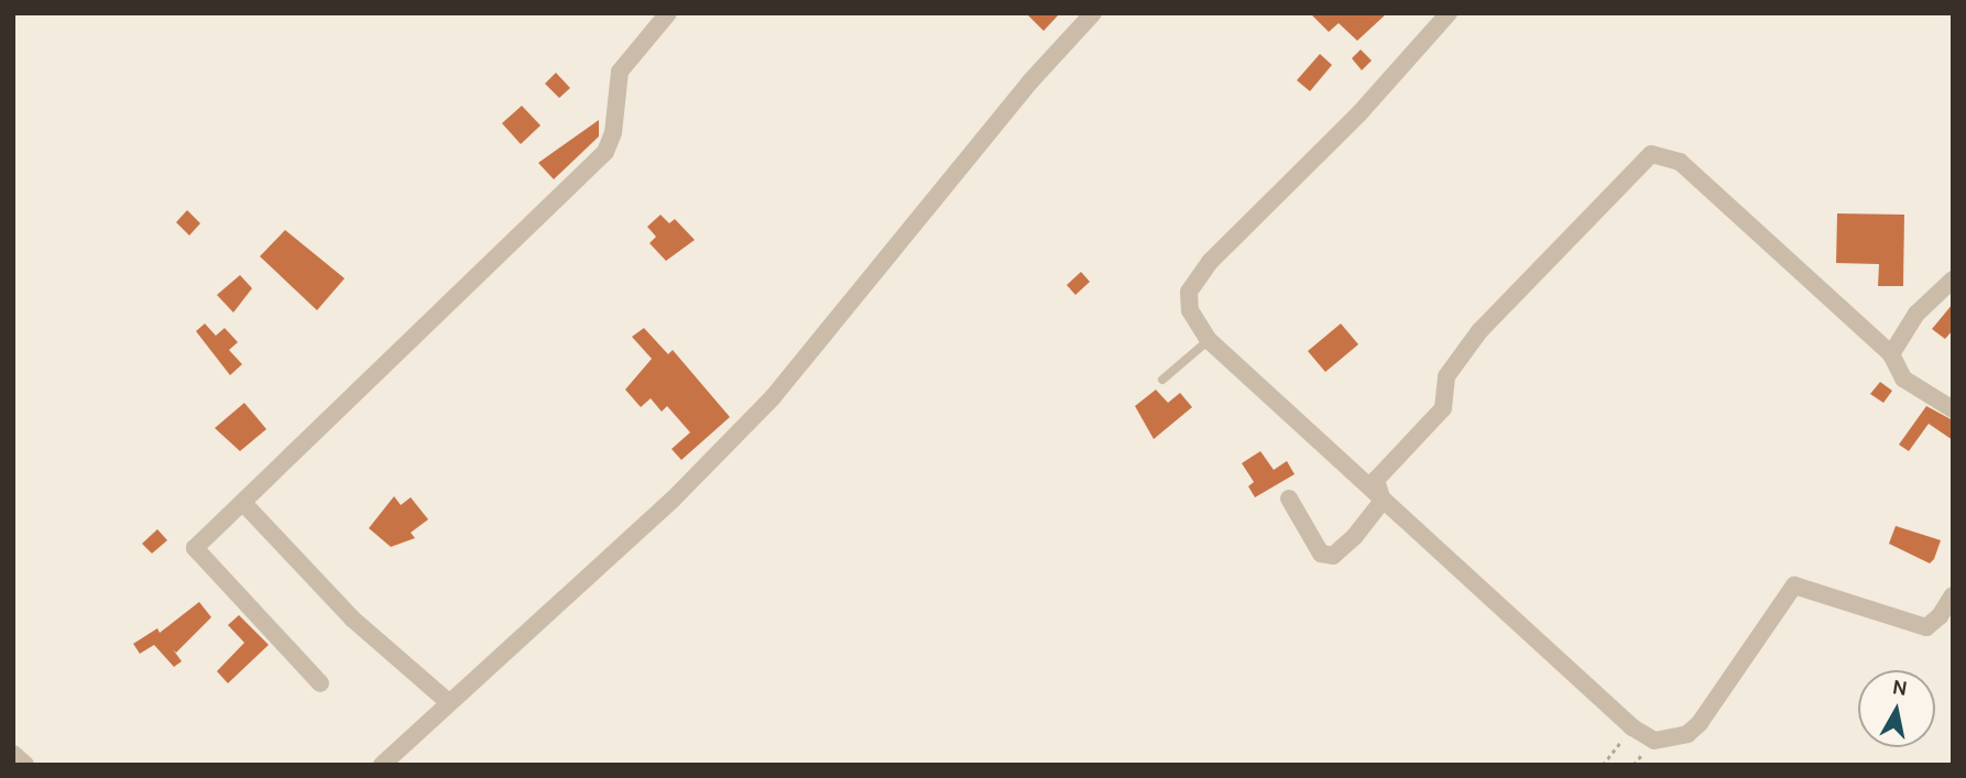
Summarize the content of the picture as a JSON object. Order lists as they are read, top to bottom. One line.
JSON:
{"north":"top"}
